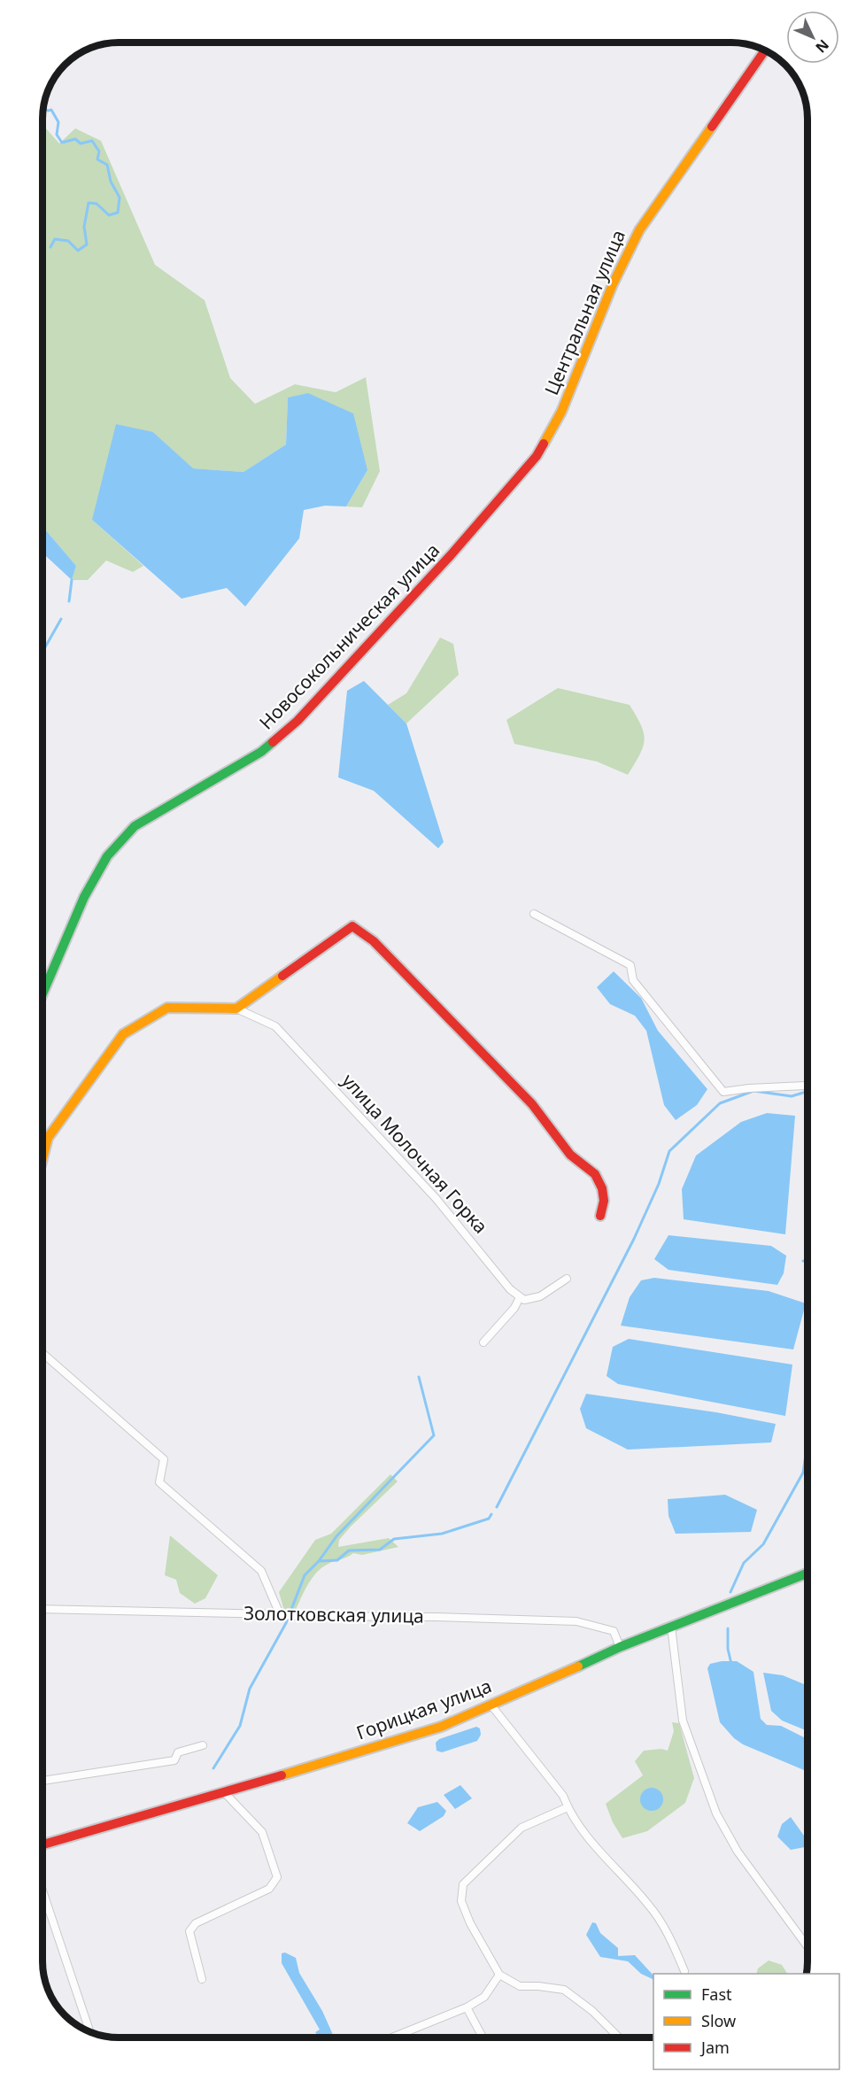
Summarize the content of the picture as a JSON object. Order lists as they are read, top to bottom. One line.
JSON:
{"streets":{"main road":["Центральная улица","Новосокольническая улица","Горицкая улица"],"street":["улица Молочная Горка","Золотковская улица"]},"crossings":[["Центральная улица","Новосокольническая улица"],["Золотковская улица","Горицкая улица"]],"legend":["Fast","Slow","Jam"],"north":"bottom right"}
